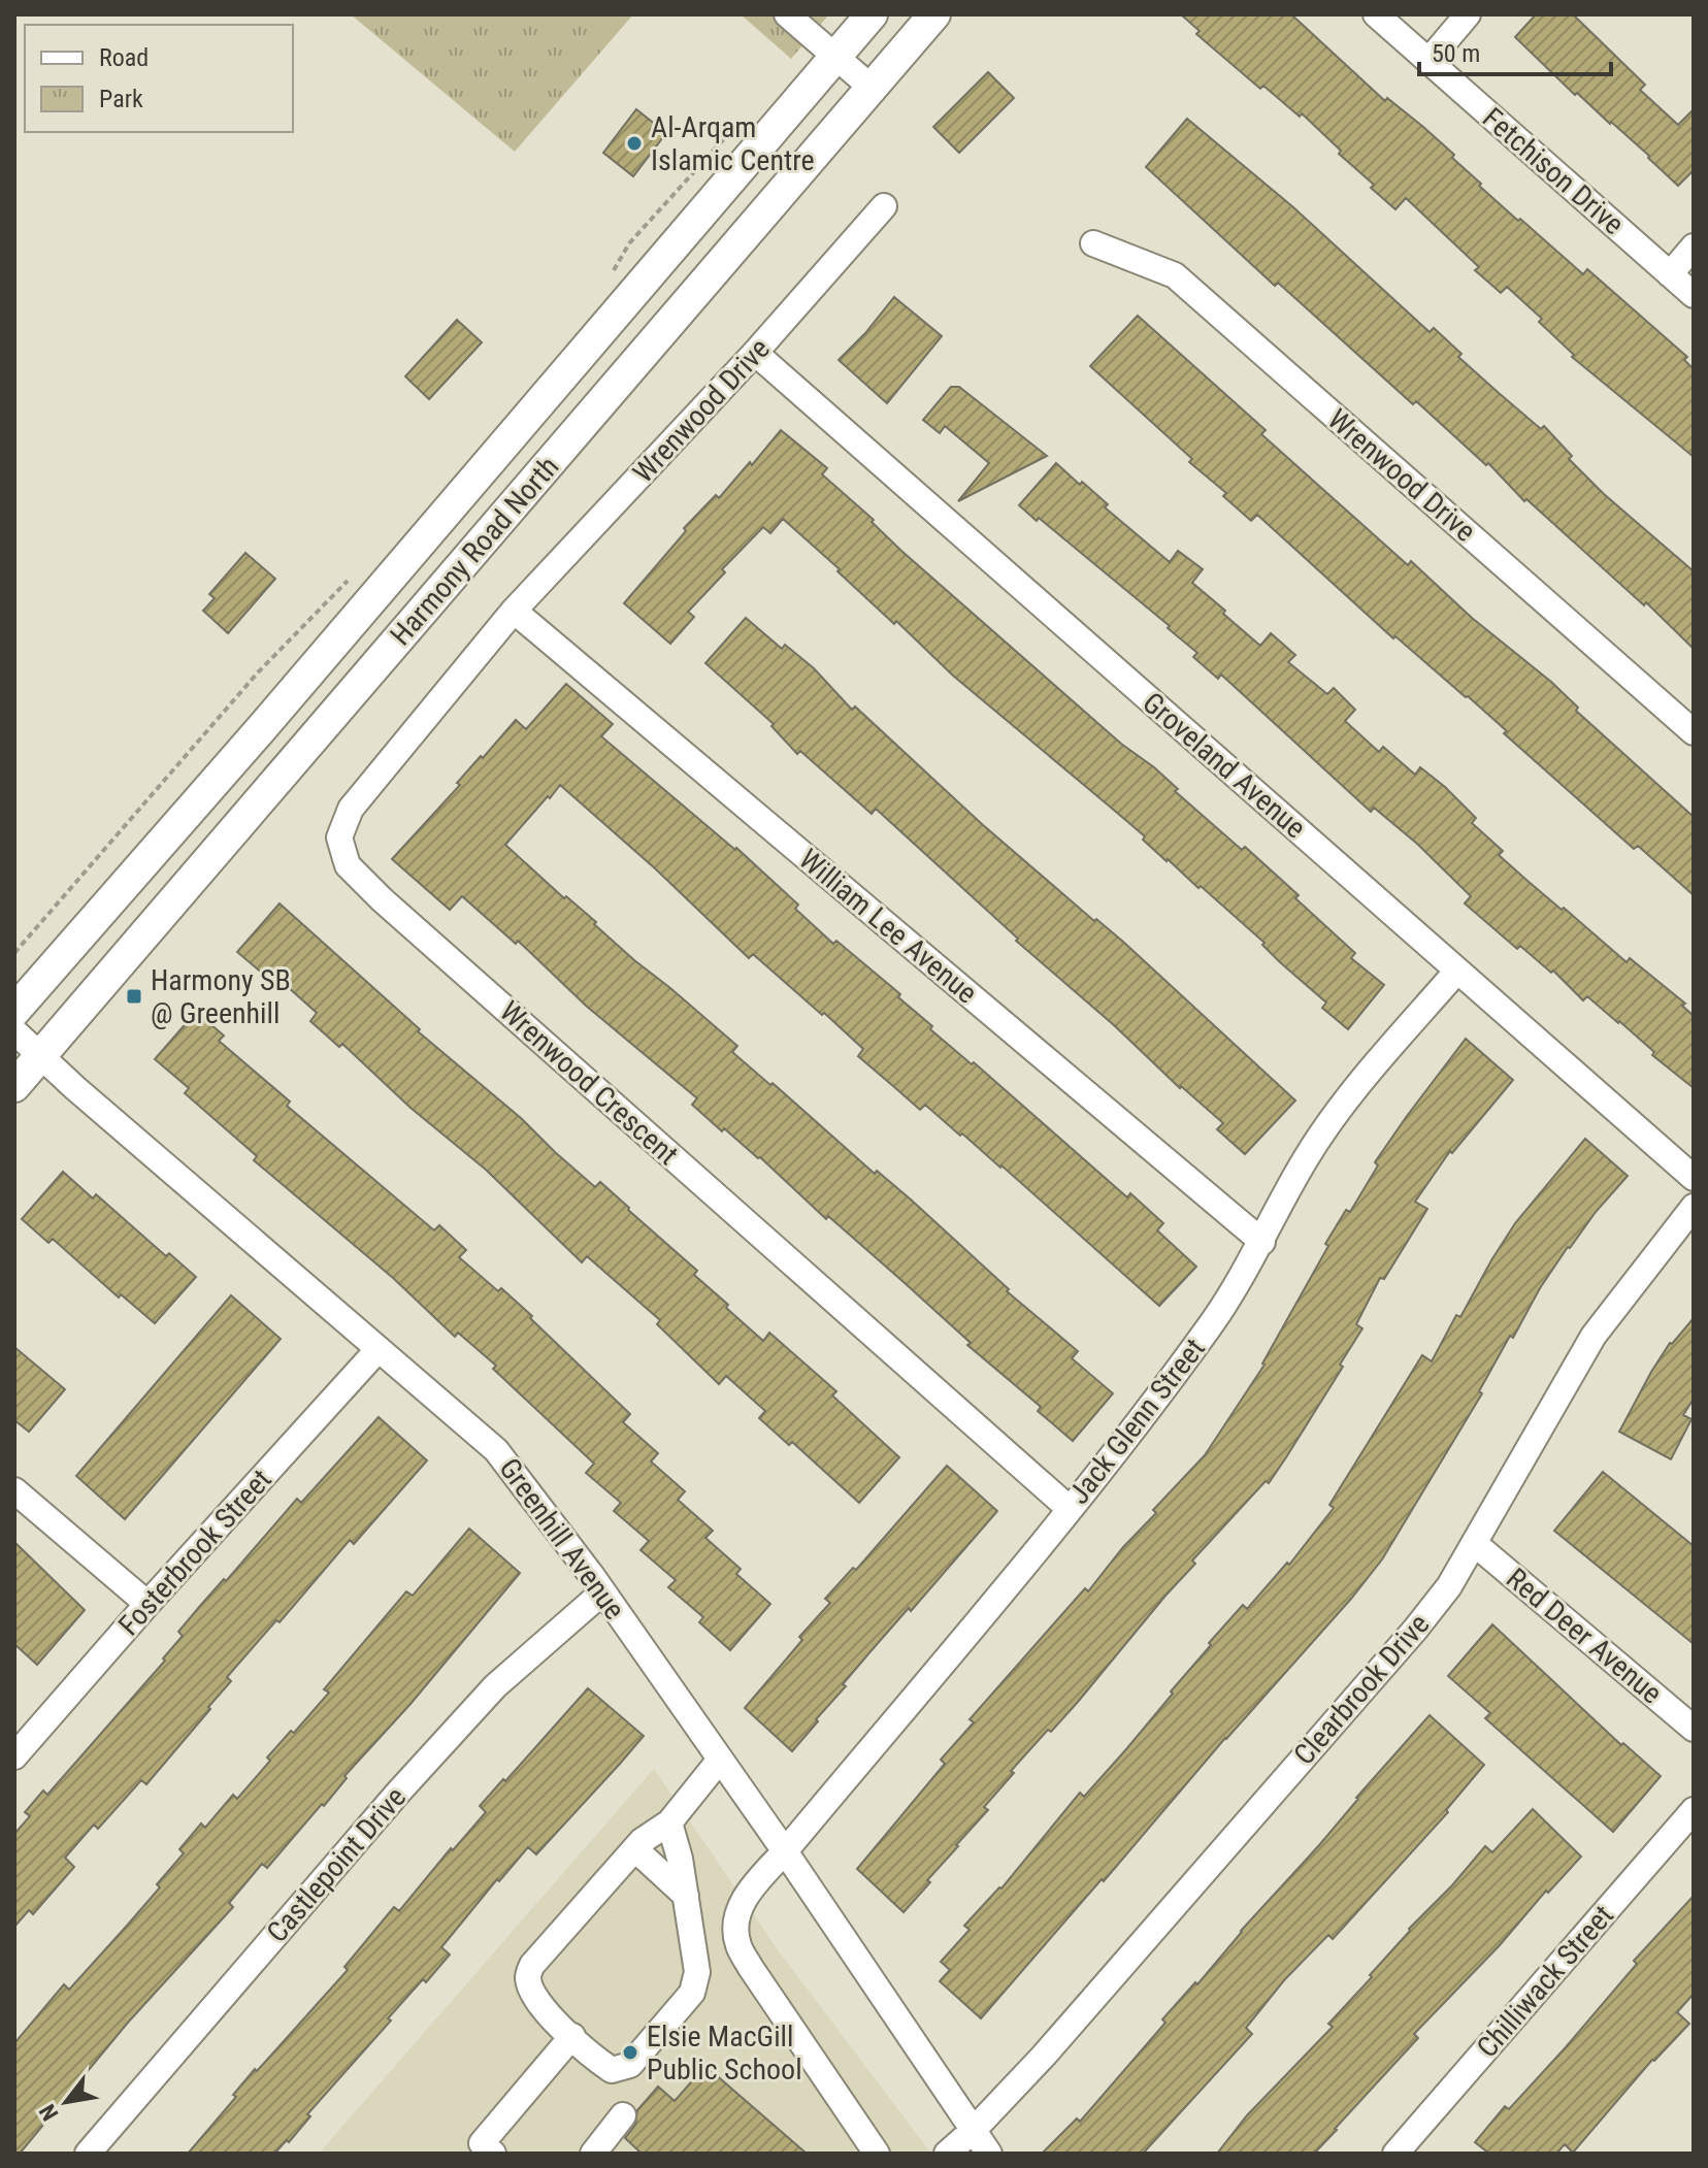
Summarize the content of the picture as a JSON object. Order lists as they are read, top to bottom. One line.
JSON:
{"streets":{"main road":["Harmony Road North"],"street":["Fetchison Drive","Wrenwood Drive","Groveland Avenue","William Lee Avenue","Wrenwood Crescent","Jack Glenn Street","Greenhill Avenue","Fosterbrook Street","Red Deer Avenue","Clearbrook Drive","Castlepoint Drive","Chilliwack Street"]},"crossings":[["Wrenwood Drive","Groveland Avenue"],["Wrenwood Drive","William Lee Avenue"],["Wrenwood Drive","Wrenwood Crescent"],["Harmony Road North","Greenhill Avenue"],["Groveland Avenue","Jack Glenn Street"],["William Lee Avenue","Wrenwood Crescent"],["William Lee Avenue","Jack Glenn Street"],["Wrenwood Crescent","Jack Glenn Street"],["Jack Glenn Street","Greenhill Avenue"],["Greenhill Avenue","Fosterbrook Street"],["Greenhill Avenue","Clearbrook Drive"],["Greenhill Avenue","Castlepoint Drive"],["Red Deer Avenue","Clearbrook Drive"]],"places":{"other":["Al-Arqam Islamic Centre","Elsie MacGill Public School"],"transit":["Harmony SB @ Greenhill"]},"legend":["Road","Park"],"scale_bar":"50 m","north":"bottom left"}
